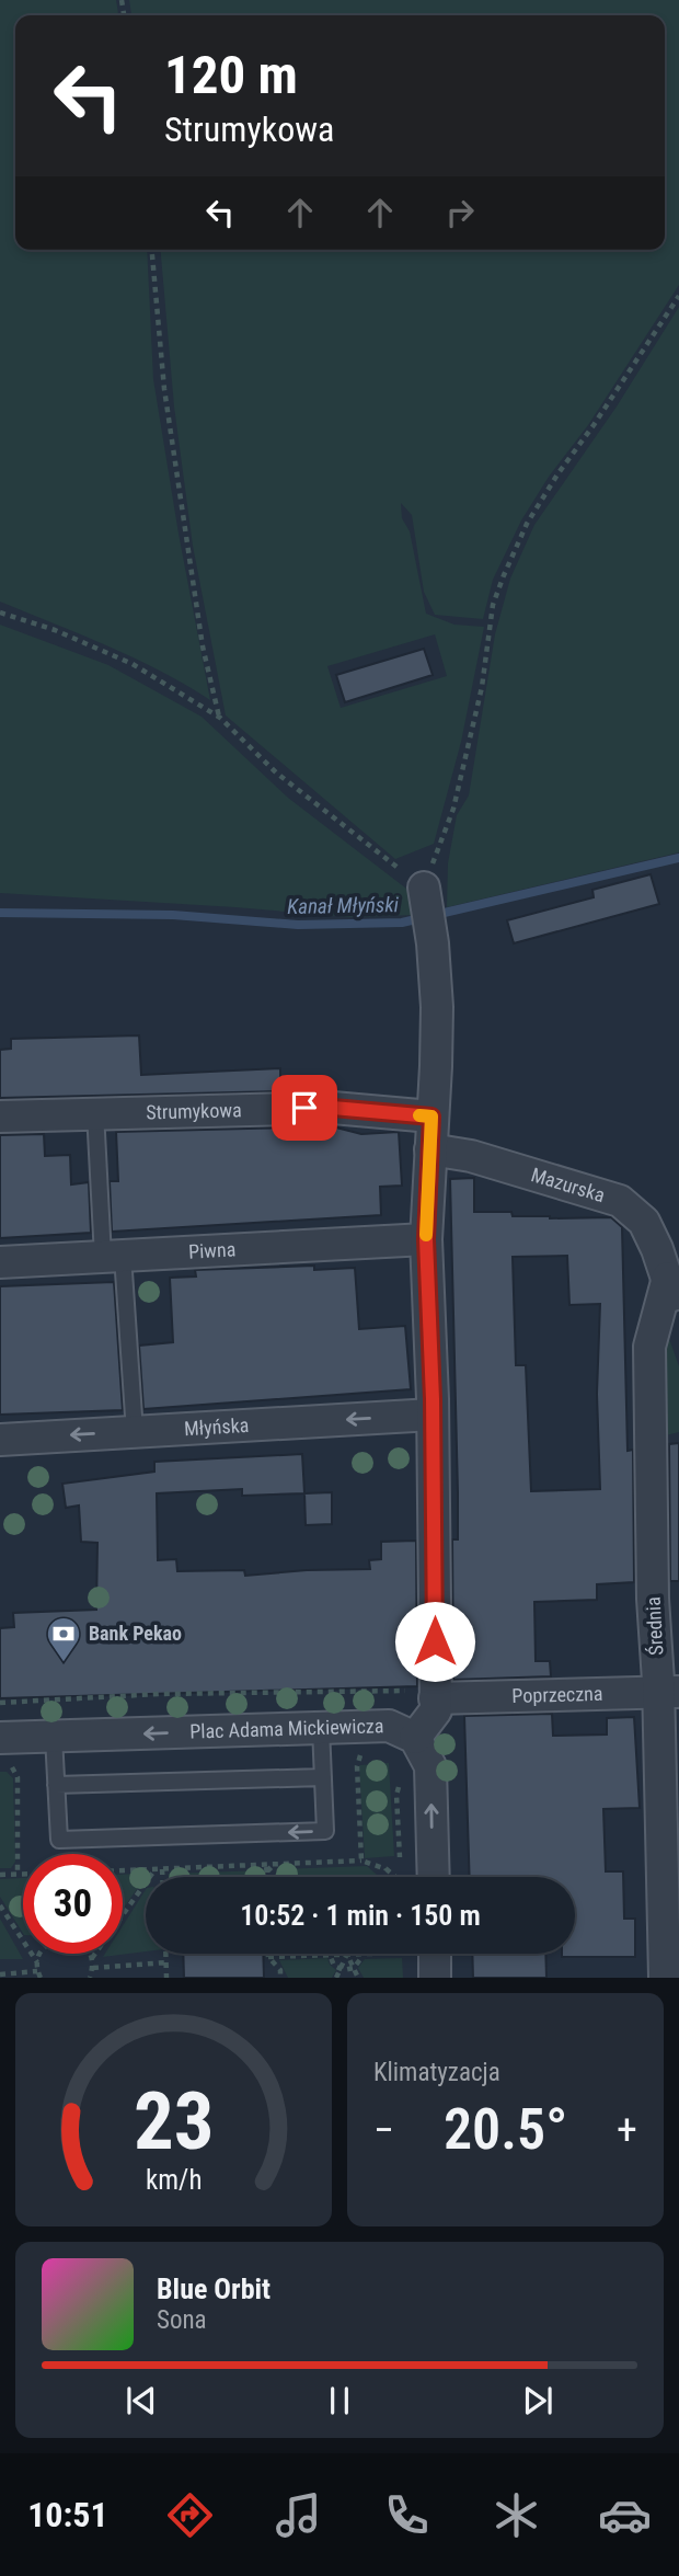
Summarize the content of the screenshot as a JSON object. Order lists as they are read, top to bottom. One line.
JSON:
{"streets":{"street":["Strumykowa","Mazurska","Piwna","Młyńska","Średnia","Poprzeczna","Plac Adama Mickiewicza"]},"crossings":[["Mazurska","Średnia"],["Średnia","Poprzeczna"]],"one_way":["Młyńska","Plac Adama Mickiewicza"],"water":["Kanał Młyński"],"places":{"bank":["Bank Pekao"]},"page":{"turn":["120 m","Strumykowa"],"limit":"30","trip":"10:52 · 1 min · 150 m","tile":"Klimatyzacja","heat":["−","20.5°","+"],"song":["Blue Orbit","Sona"],"tabs":"10:51","gauge":["23","km/h"]}}
